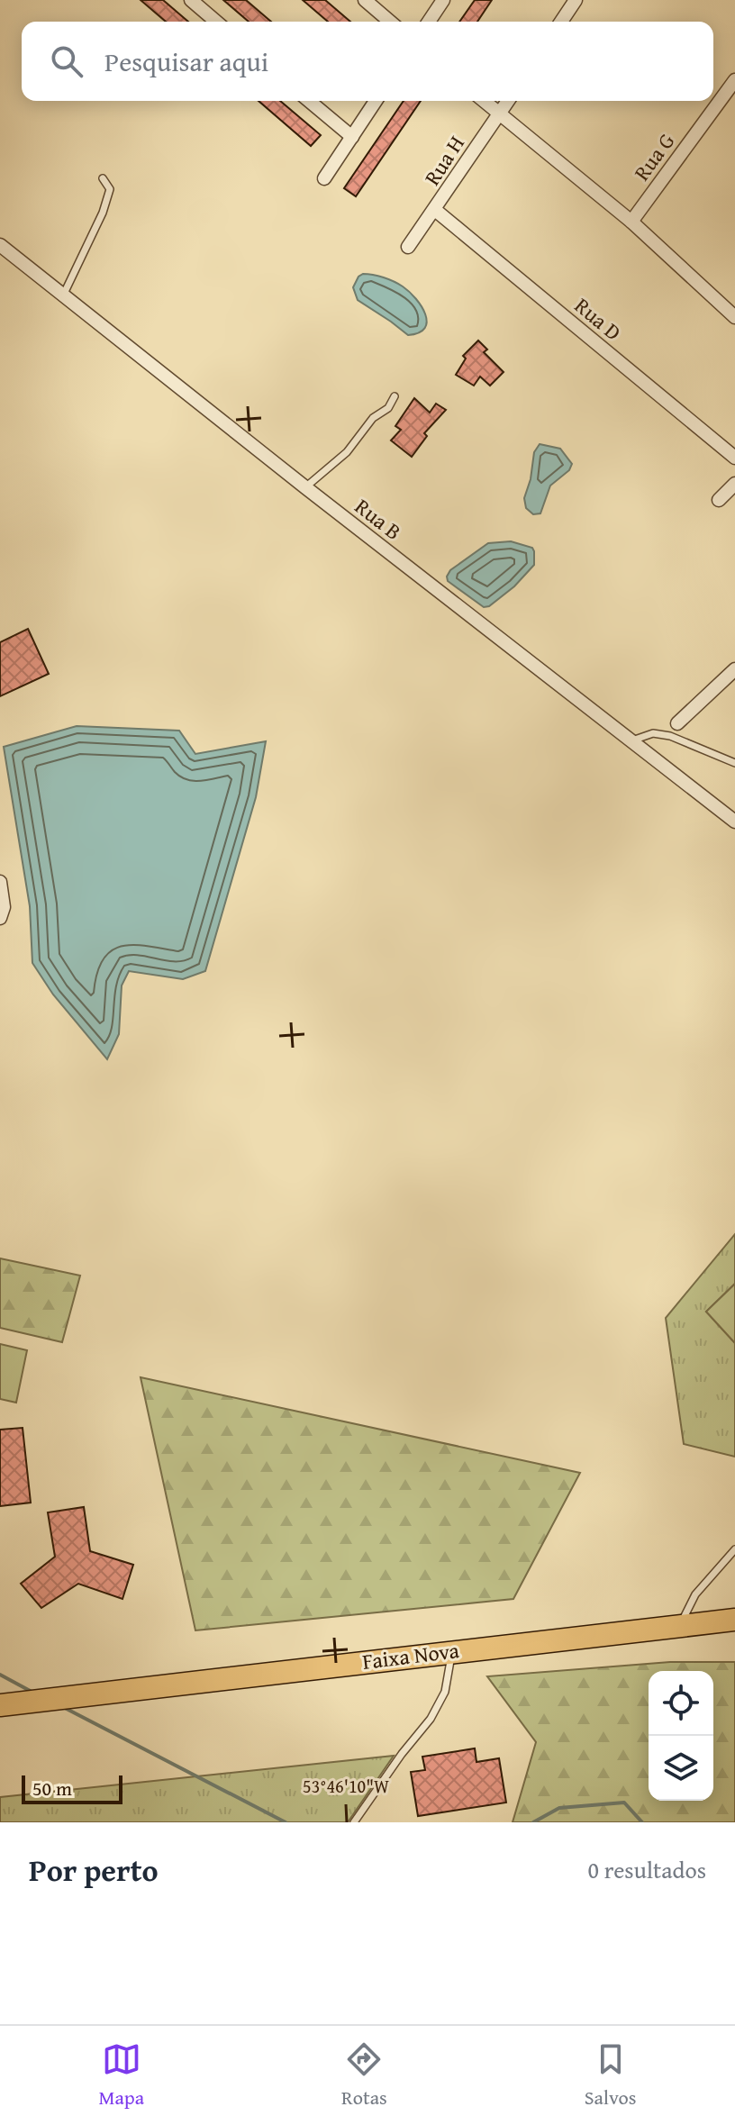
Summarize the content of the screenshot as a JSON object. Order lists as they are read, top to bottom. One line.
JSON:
{"streets":{"highway":["Faixa Nova"],"street":["Rua G","Rua H","Rua D","Rua B"]},"crossings":[["Rua H","Rua D"]],"scale_bar":"50 m","page":{"search":"Pesquisar aqui","scale":"50 m","heading":["Por perto","0 resultados"],"nav":["Mapa","Rotas","Salvos"]},"coordinates":["53°46'10\"W"]}
